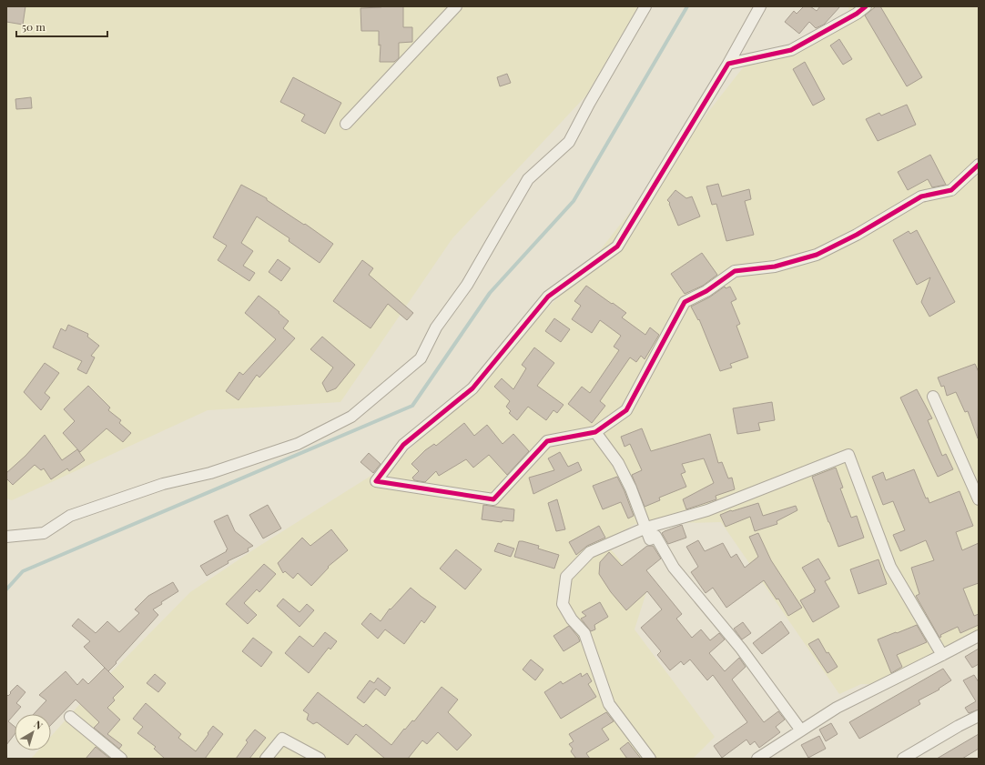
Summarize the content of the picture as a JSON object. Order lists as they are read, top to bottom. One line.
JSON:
{"scale_bar":"50 m","north":"top right"}
